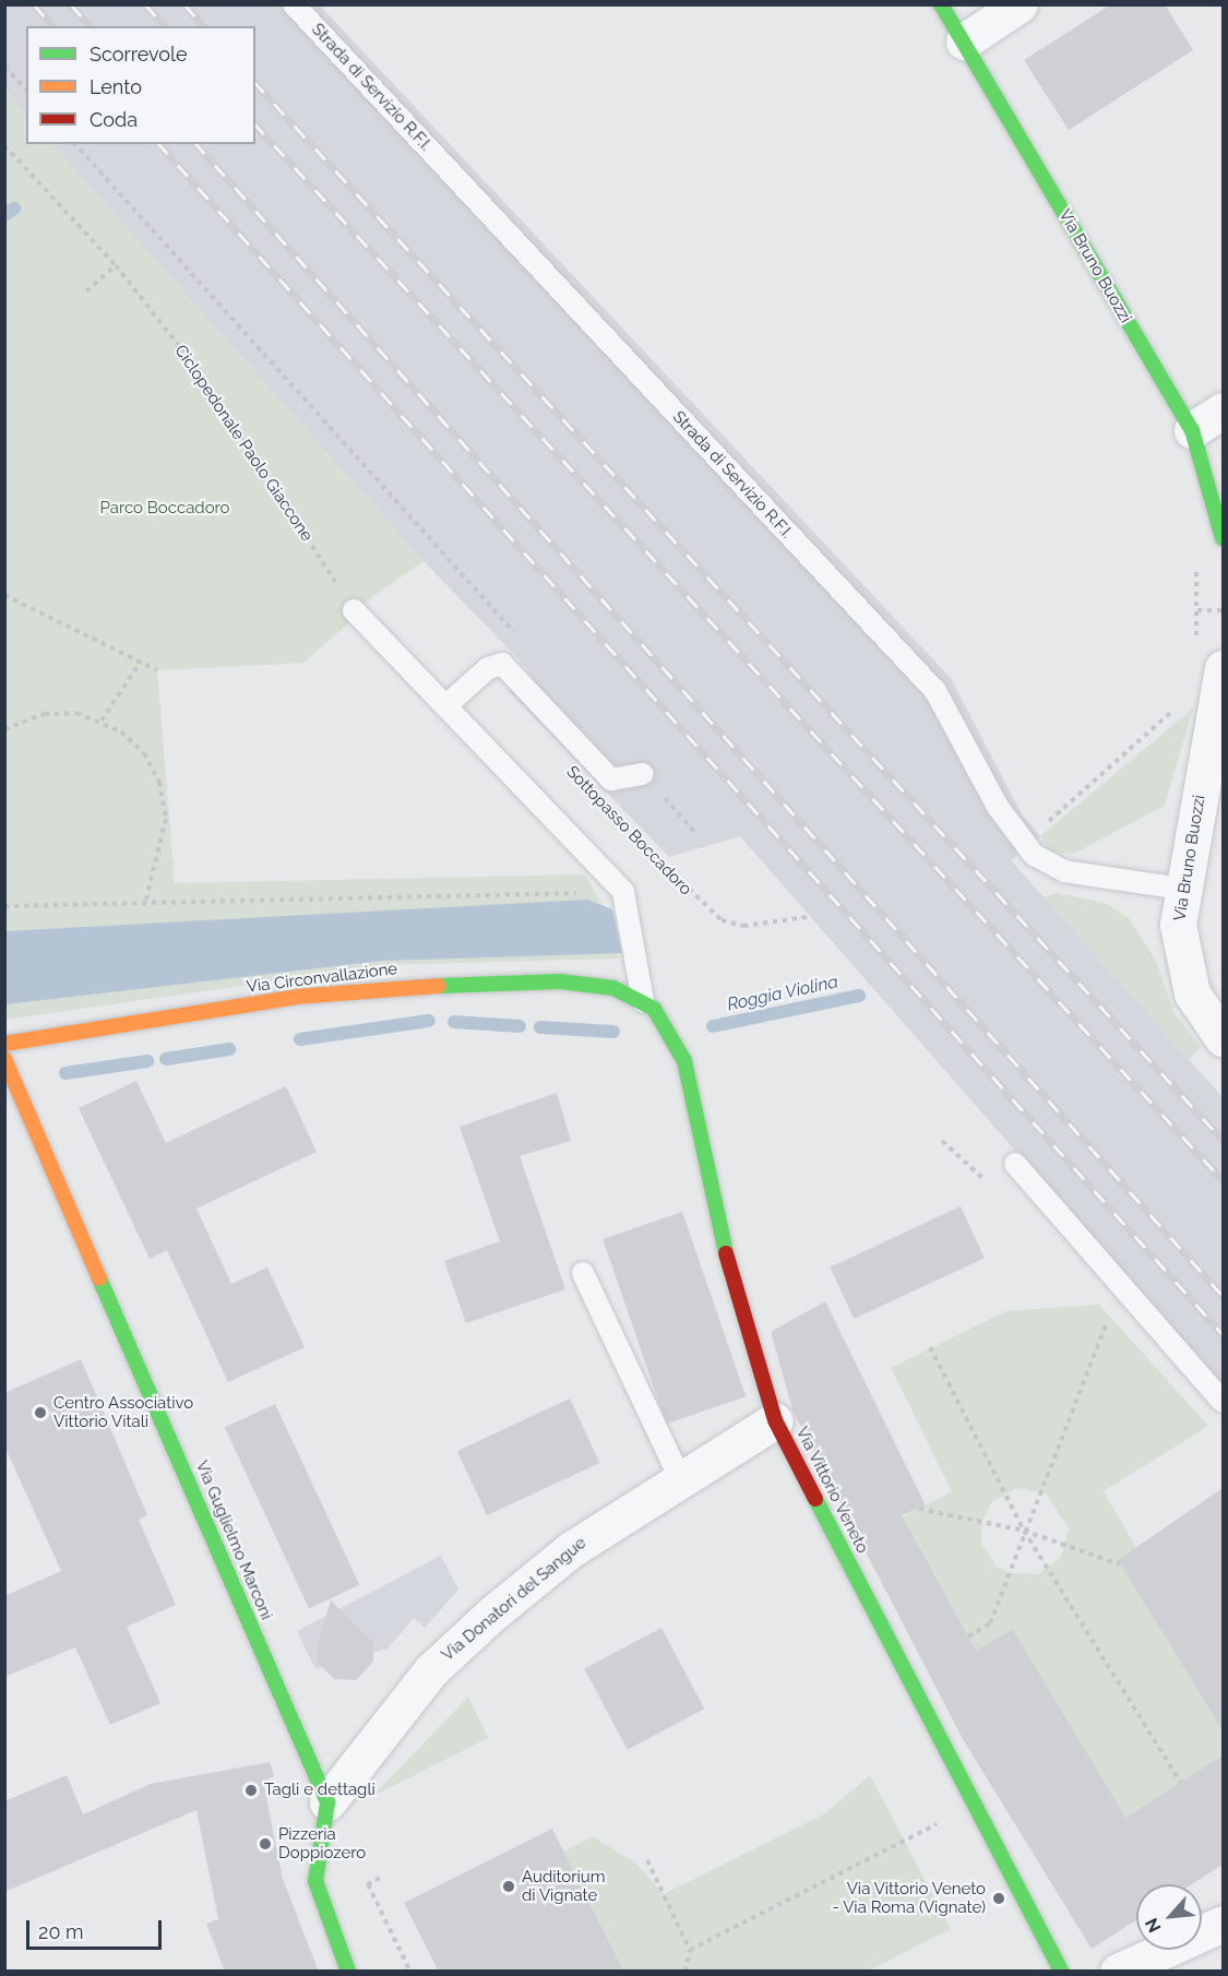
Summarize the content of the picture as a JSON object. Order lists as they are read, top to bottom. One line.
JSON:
{"streets":{"street":["Via Bruno Buozzi","Via Circonvallazione","Via Vittorio Veneto","Via Guglielmo Marconi","Via Donatori del Sangue"],"lane":["Strada di Servizio R.F.I."],"path":["Ciclopedonale Paolo Giaccone","Sottopasso Boccadoro"]},"crossings":[["Strada di Servizio R.F.I.","Via Bruno Buozzi"],["Via Circonvallazione","Via Vittorio Veneto"],["Via Vittorio Veneto","Via Donatori del Sangue"],["Via Guglielmo Marconi","Via Donatori del Sangue"]],"water":["Roggia Violina"],"parks":["Parco Boccadoro"],"places":["Centro Associativo Vittorio Vitali","Tagli e dettagli","Pizzeria Doppiozero","Auditorium di Vignate","Via Vittorio Veneto - Via Roma (Vignate)"],"legend":["Scorrevole","Lento","Coda"],"scale_bar":"20 m","north":"bottom left"}
